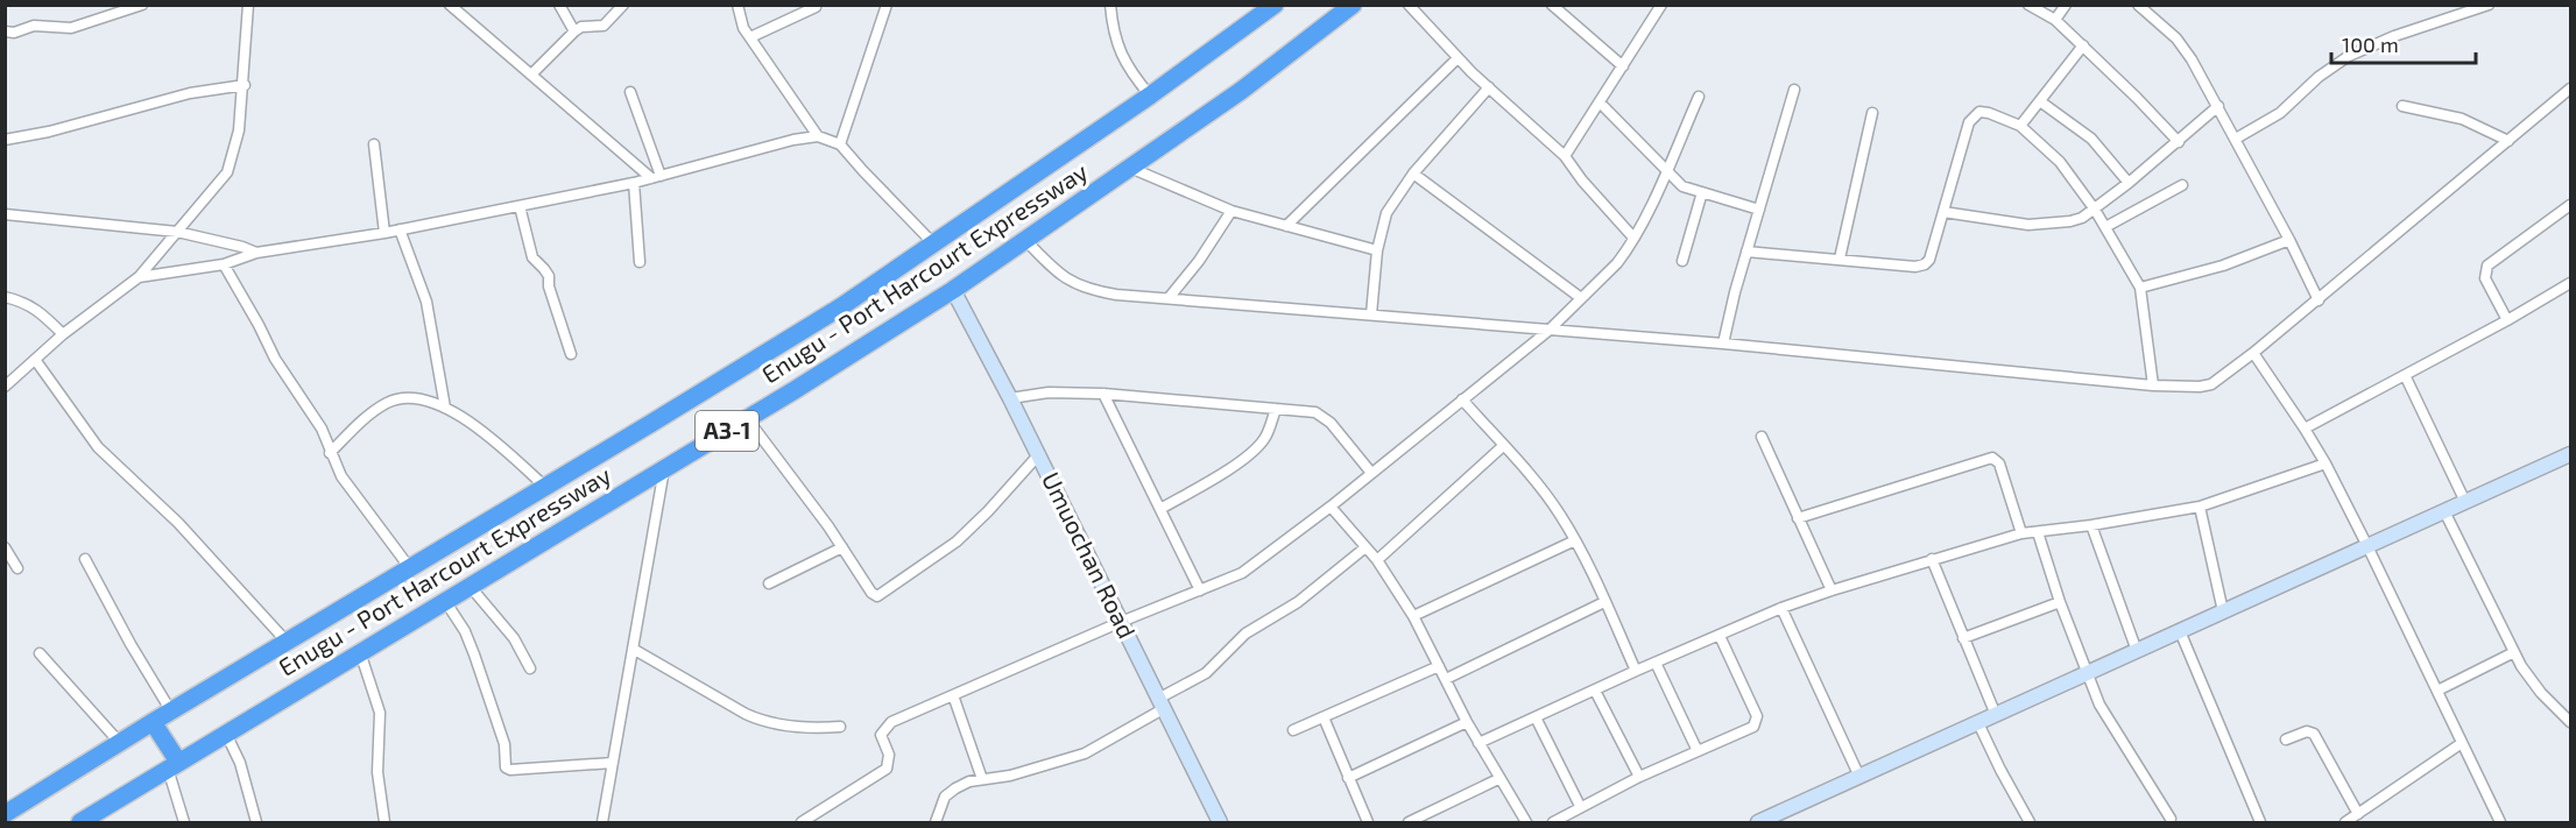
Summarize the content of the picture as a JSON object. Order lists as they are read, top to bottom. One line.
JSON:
{"streets":{"highway":["Enugu - Port Harcourt Expressway","A3-1"],"main road":["Umuochan Road"]},"crossings":[["Enugu - Port Harcourt Expressway","Umuochan Road"]],"scale_bar":"100 m"}
